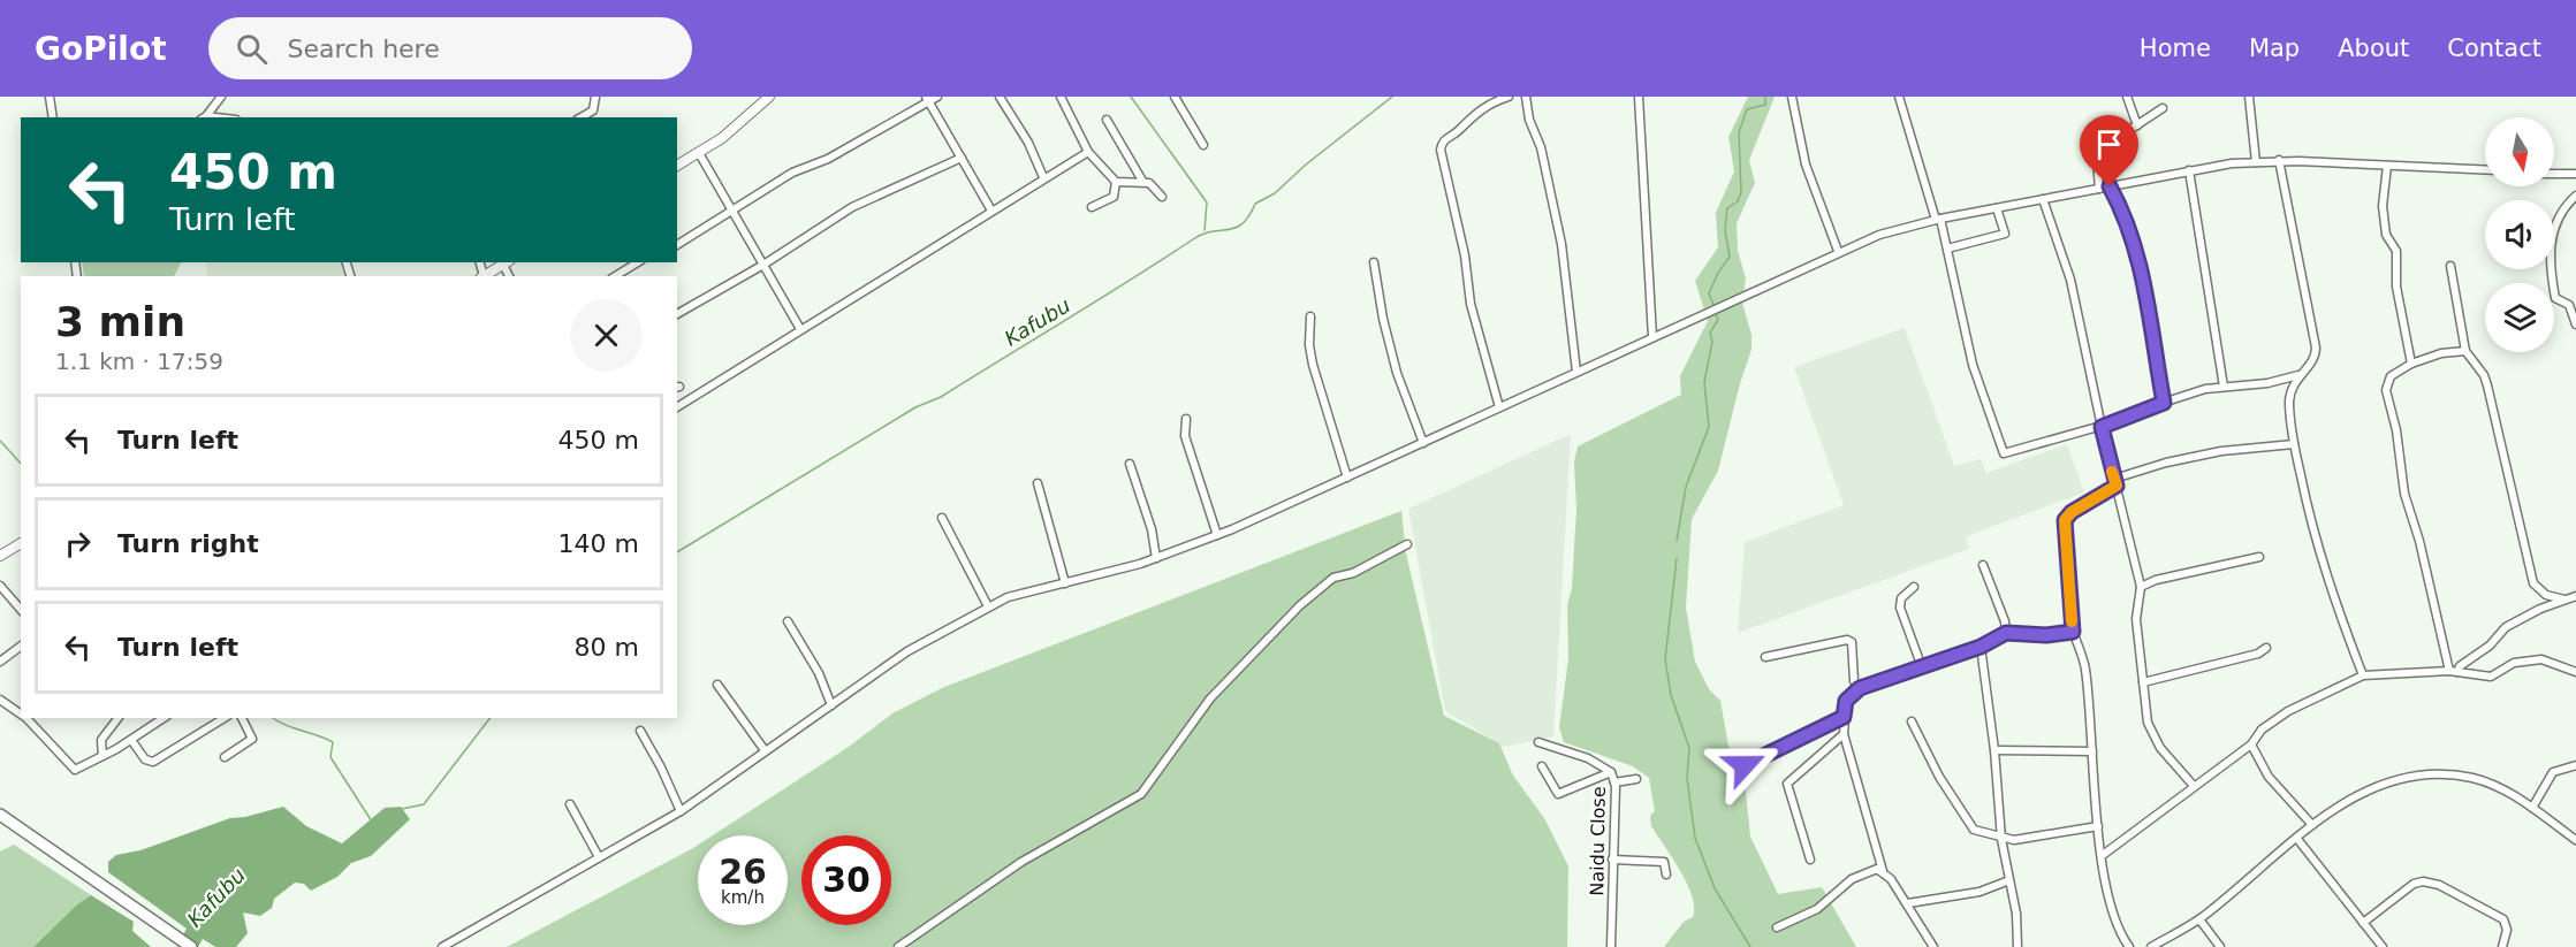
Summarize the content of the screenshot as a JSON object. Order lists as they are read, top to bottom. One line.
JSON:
{"streets":{"street":["Naidu Close"]},"water":["Kafubu"],"north":"bottom","page":{"header":"GoPilot","search":"Search here","nav":["Home","Map","About","Contact"],"turn":["450 m","Turn left"],"heading":["3 min","1.1 km · 17:59"],"list":[{"name":"Turn left","value":"450 m"},{"name":"Turn right","value":"140 m"},{"name":"Turn left","value":"80 m"}],"speed":"26 km/h","limit":"30"}}
